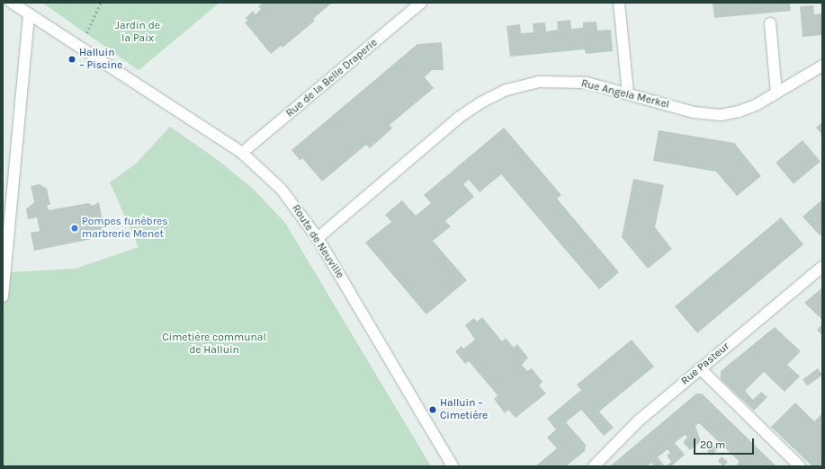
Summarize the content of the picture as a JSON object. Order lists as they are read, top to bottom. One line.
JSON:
{"streets":{"street":["Rue de la Belle Draperie","Rue Angela Merkel","Route de Neuville","Rue Pasteur"]},"crossings":[["Rue de la Belle Draperie","Route de Neuville"],["Rue Angela Merkel","Route de Neuville"]],"parks":["Jardin de la Paix","Cimetière communal de Halluin"],"places":["Halluin – Piscine","Pompes funèbres marbrerie Menet","Halluin – Cimetière"],"scale_bar":"20 m"}
